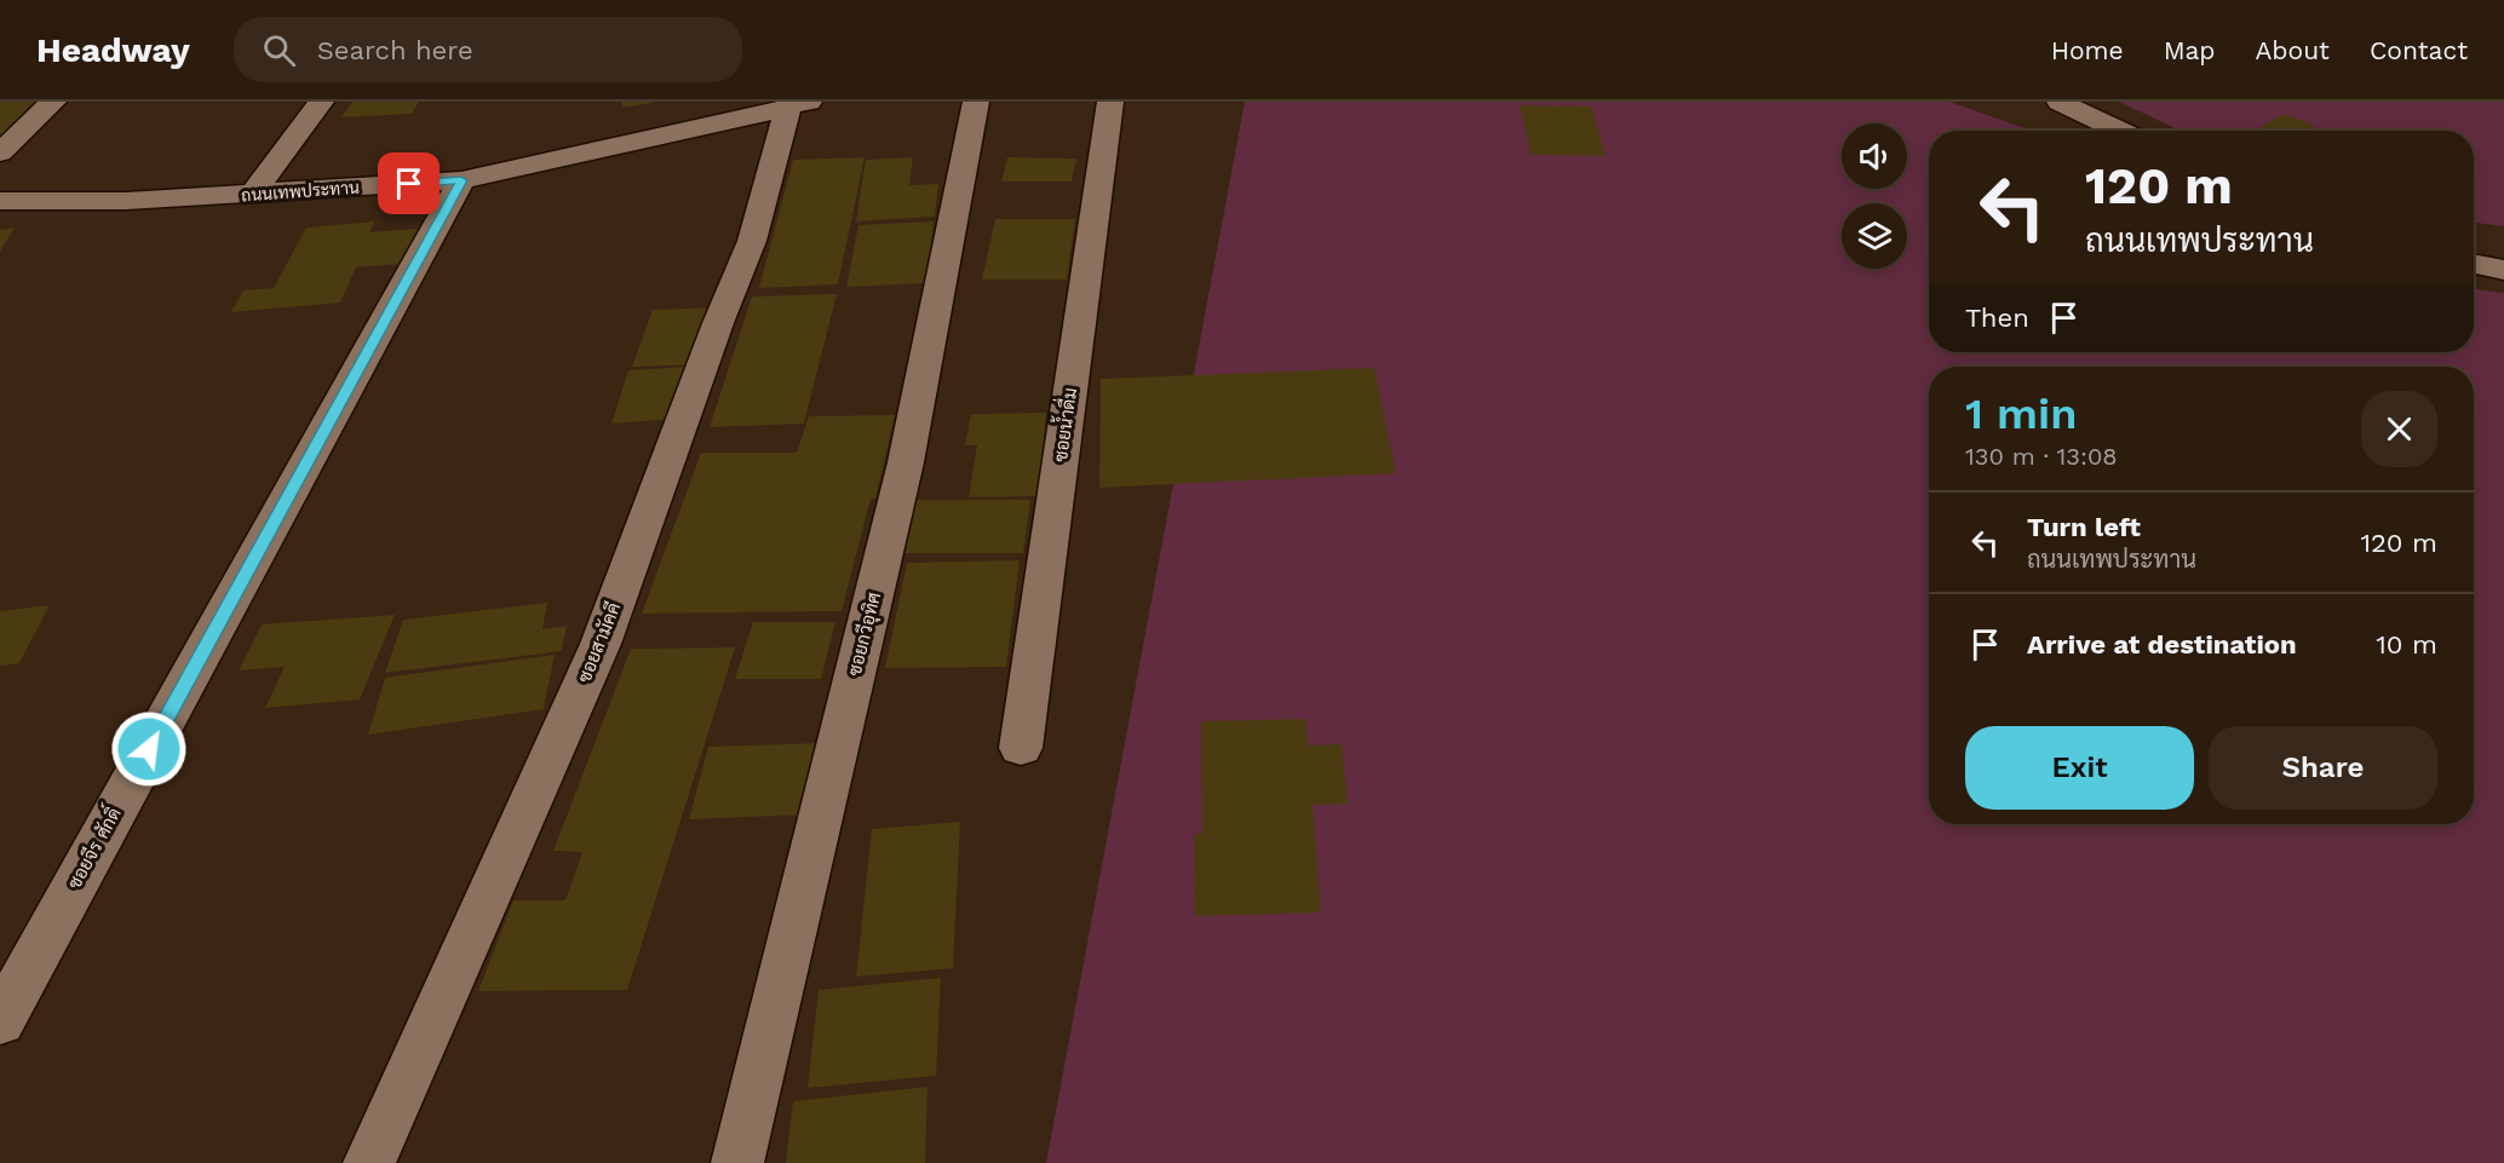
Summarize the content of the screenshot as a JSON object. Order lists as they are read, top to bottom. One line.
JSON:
{"streets":{"street":["ถนนเทพประทาน","ซอยน้ำดื่ม","ซอยกวีอุทิศ","ซอยสามัคคี","ซอยจีร ศักดิ์"]},"crossings":[["ถนนเทพประทาน","ซอยสามัคคี"],["ถนนเทพประทาน","ซอยจีร ศักดิ์"]],"page":{"header":"Headway","search":"Search here","nav":["Home","Map","About","Contact"],"turn":["120 m","ถนนเทพประทาน"],"then":"Then","heading":["1 min","130 m · 13:08"],"list":[{"name":"Turn left","note":"ถนนเทพประทาน","value":"120 m"},{"name":"Arrive at destination","value":"10 m"}],"buttons":["Exit","Share"]}}
